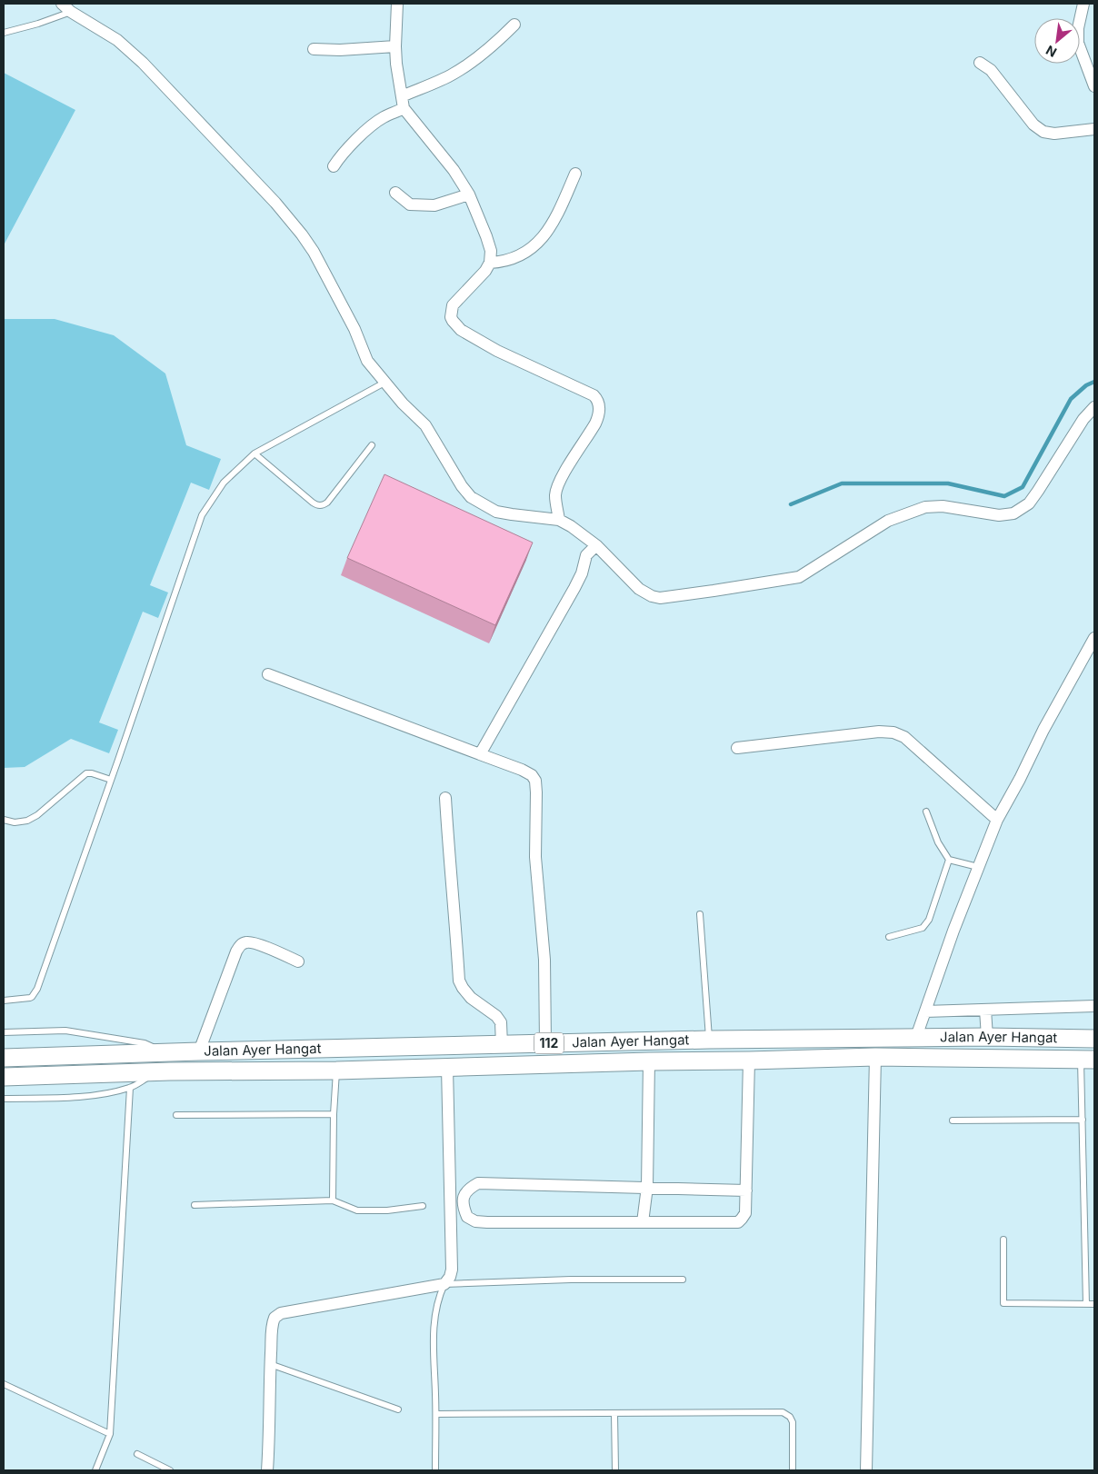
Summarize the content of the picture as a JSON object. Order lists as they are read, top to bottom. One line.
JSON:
{"streets":{"main road":["Jalan Ayer Hangat","112"]},"north":"bottom left"}
